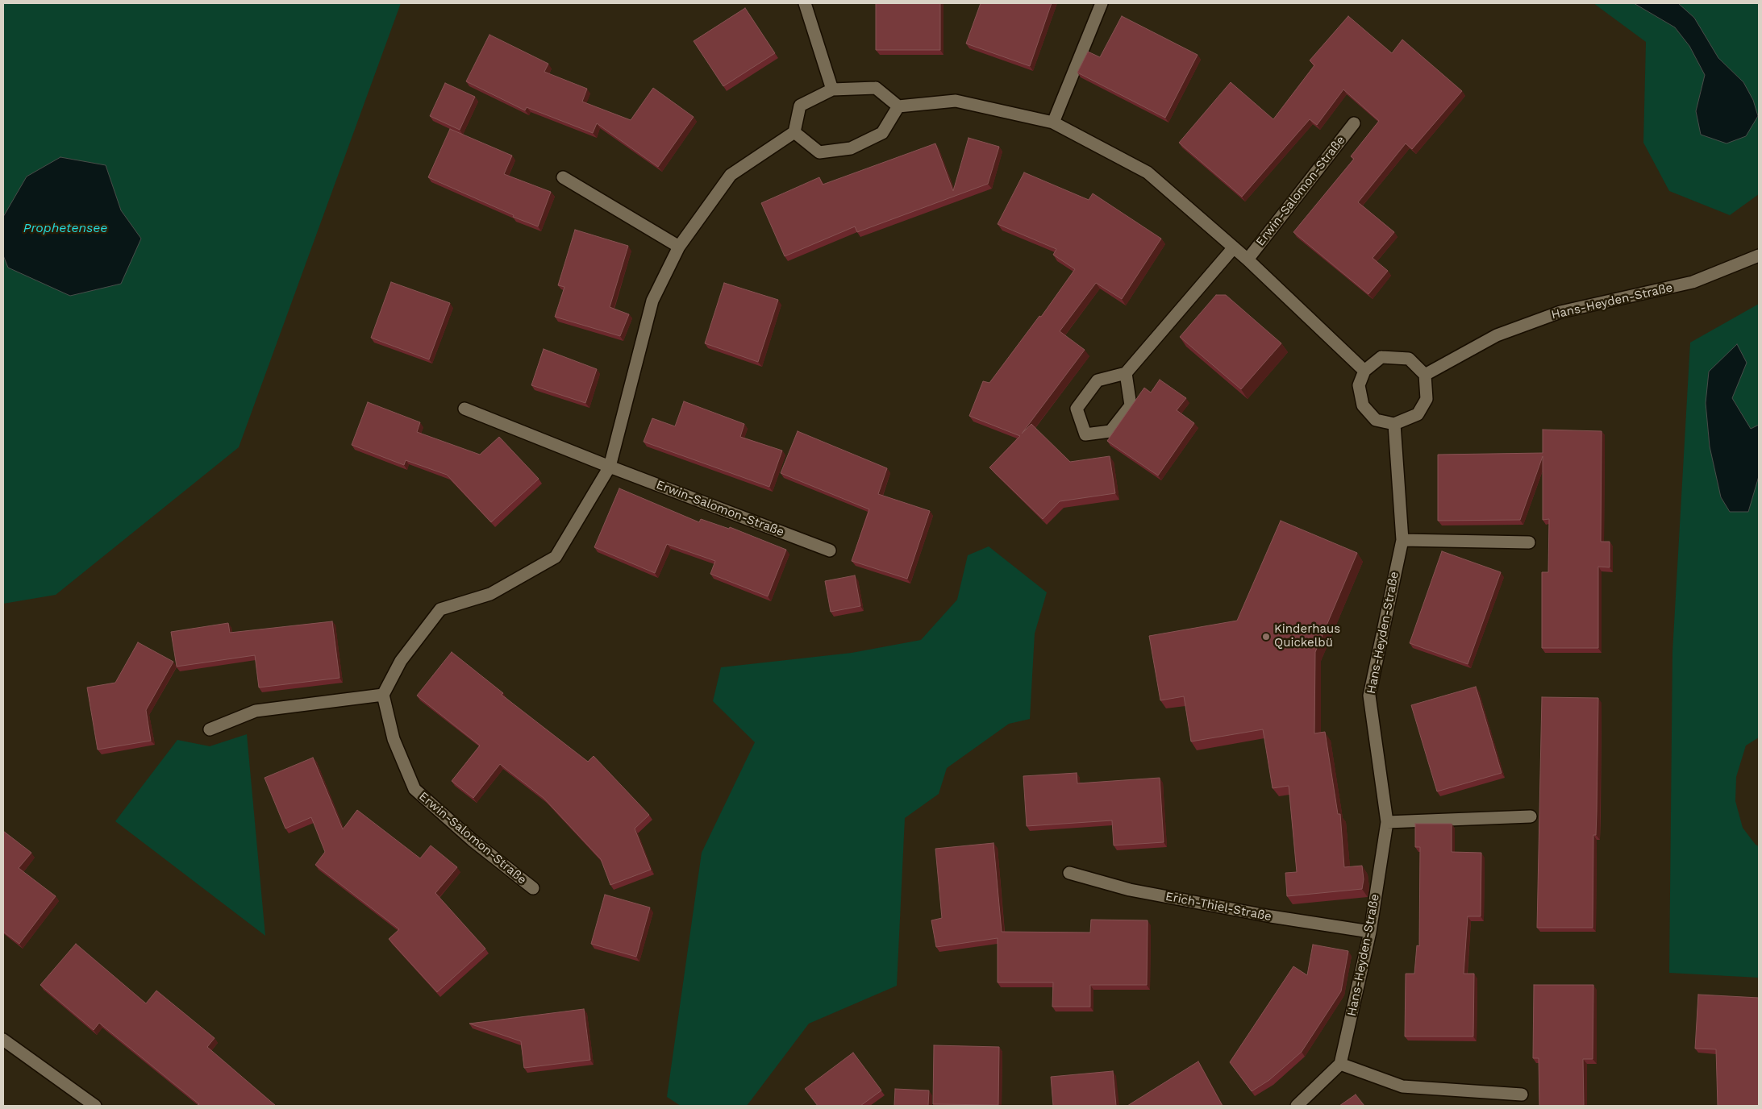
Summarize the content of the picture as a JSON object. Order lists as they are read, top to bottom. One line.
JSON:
{"streets":{"street":["Erwin-Salomon-Straße","Hans-Heyden-Straße","Erich-Thiel-Straße"]},"crossings":[["Hans-Heyden-Straße","Erich-Thiel-Straße"]],"water":["Prophetensee"],"places":["Kinderhaus Quickelbü"]}
